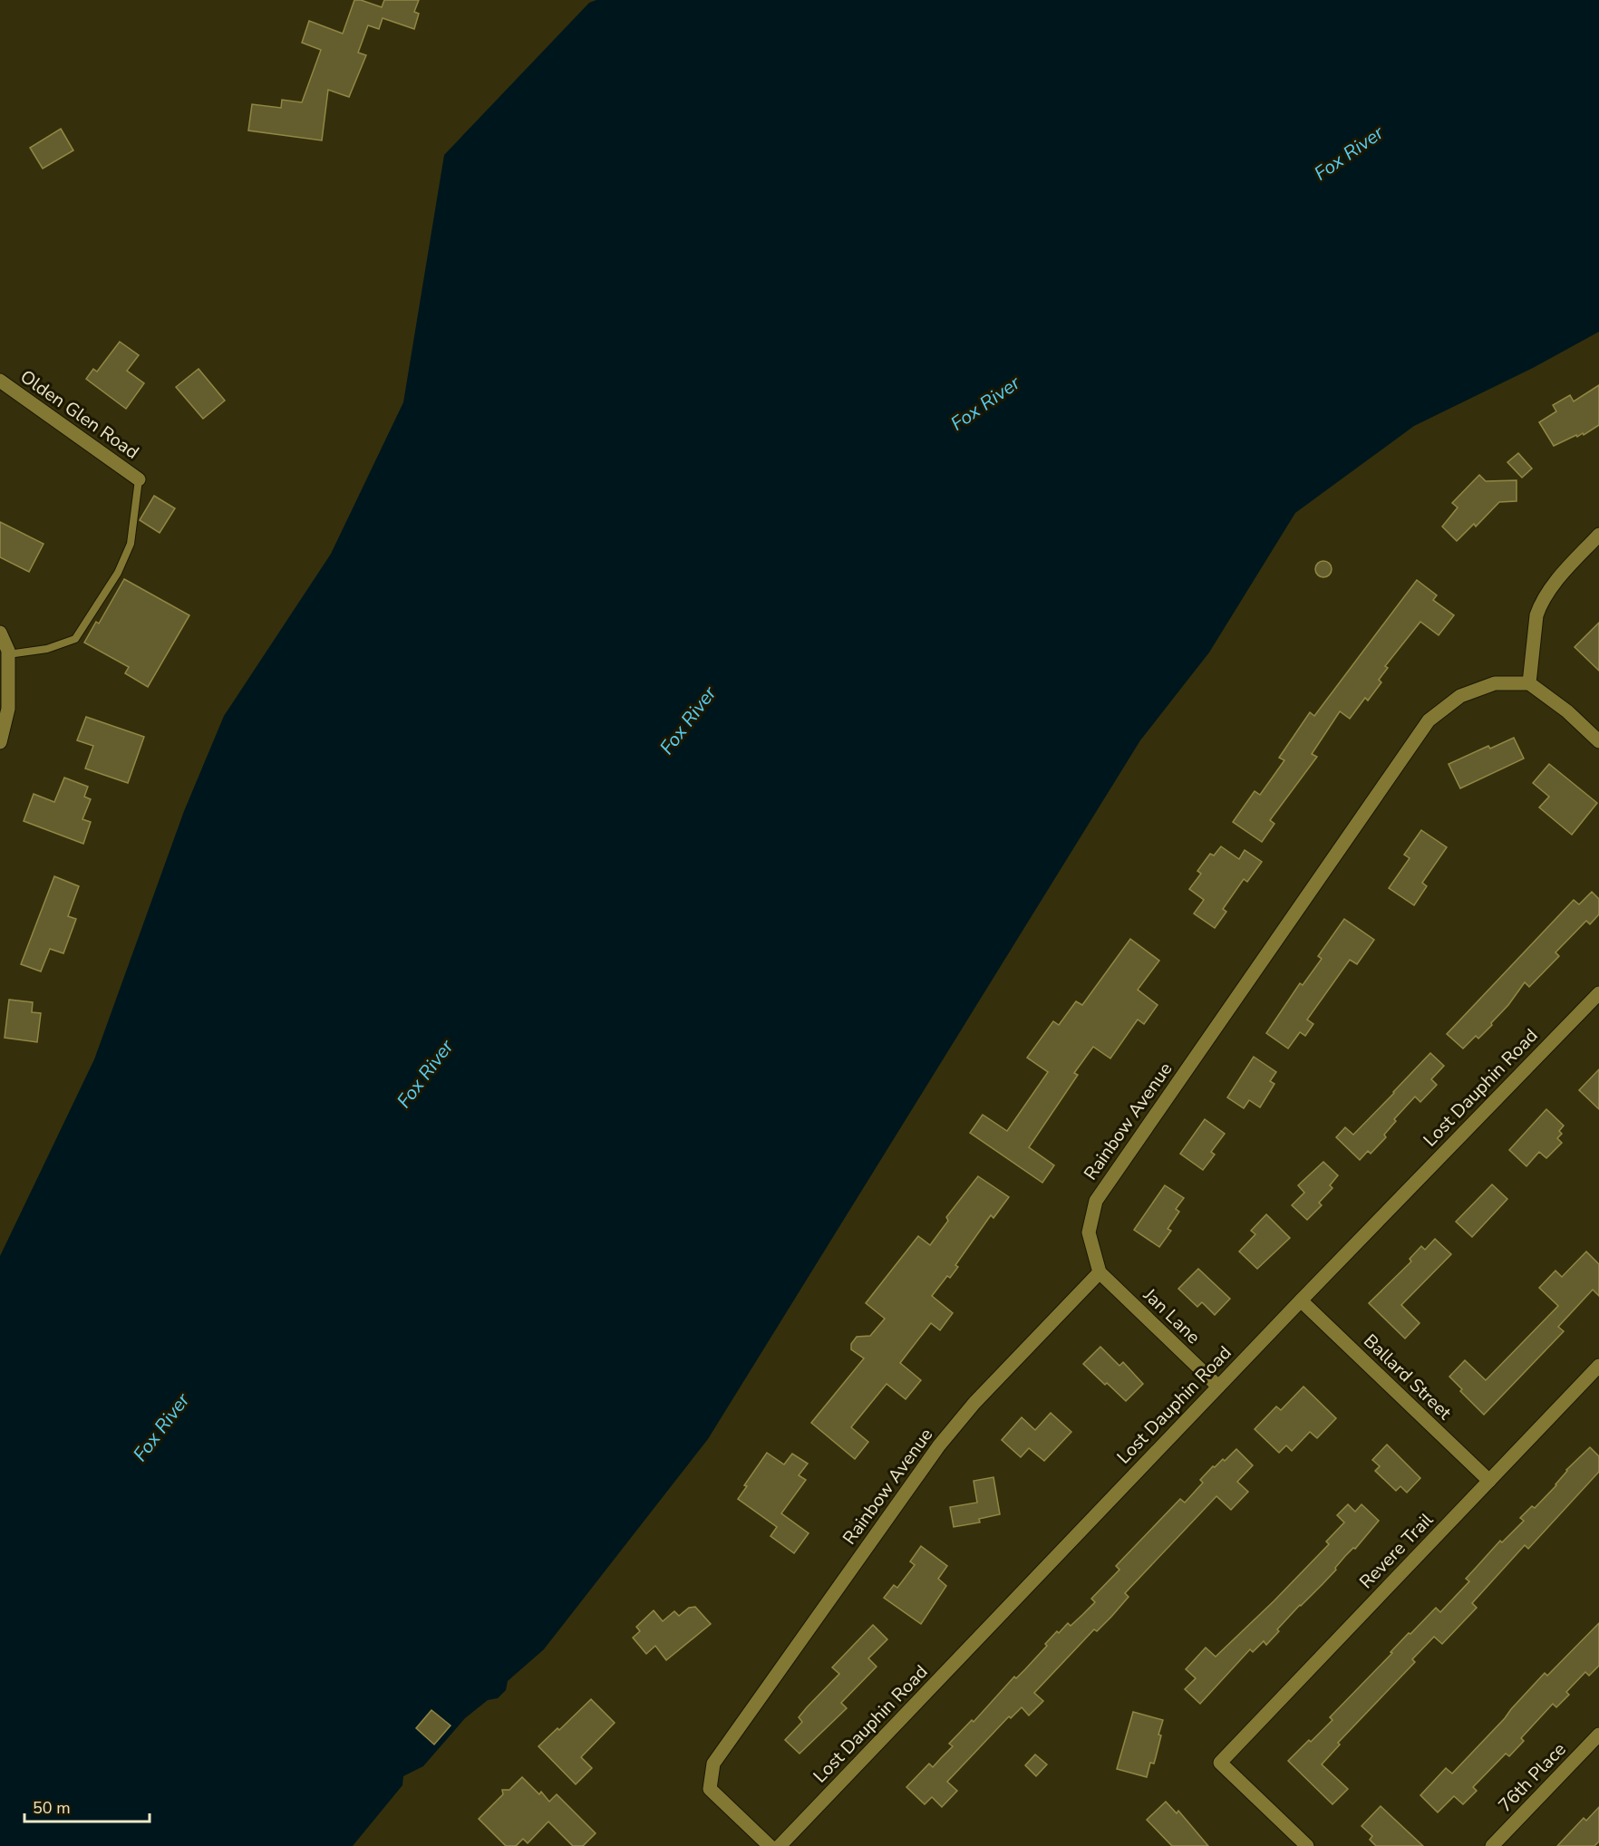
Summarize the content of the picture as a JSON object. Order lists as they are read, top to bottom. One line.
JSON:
{"streets":{"street":["Olden Glen Road","Lost Dauphin Road","Rainbow Avenue","Jan Lane","Ballard Street","Revere Trail","76th Place"]},"crossings":[["Lost Dauphin Road","Jan Lane"],["Lost Dauphin Road","Ballard Street"],["Rainbow Avenue","Jan Lane"],["Ballard Street","Revere Trail"]],"water":["Fox River"],"scale_bar":"50 m"}
